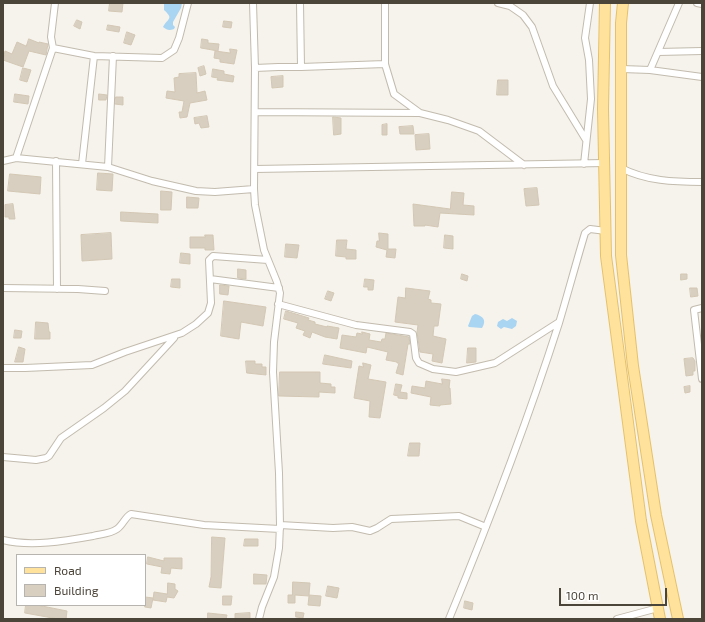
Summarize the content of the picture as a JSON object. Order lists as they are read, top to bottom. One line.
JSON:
{"legend":["Road","Building"],"scale_bar":"100 m"}
